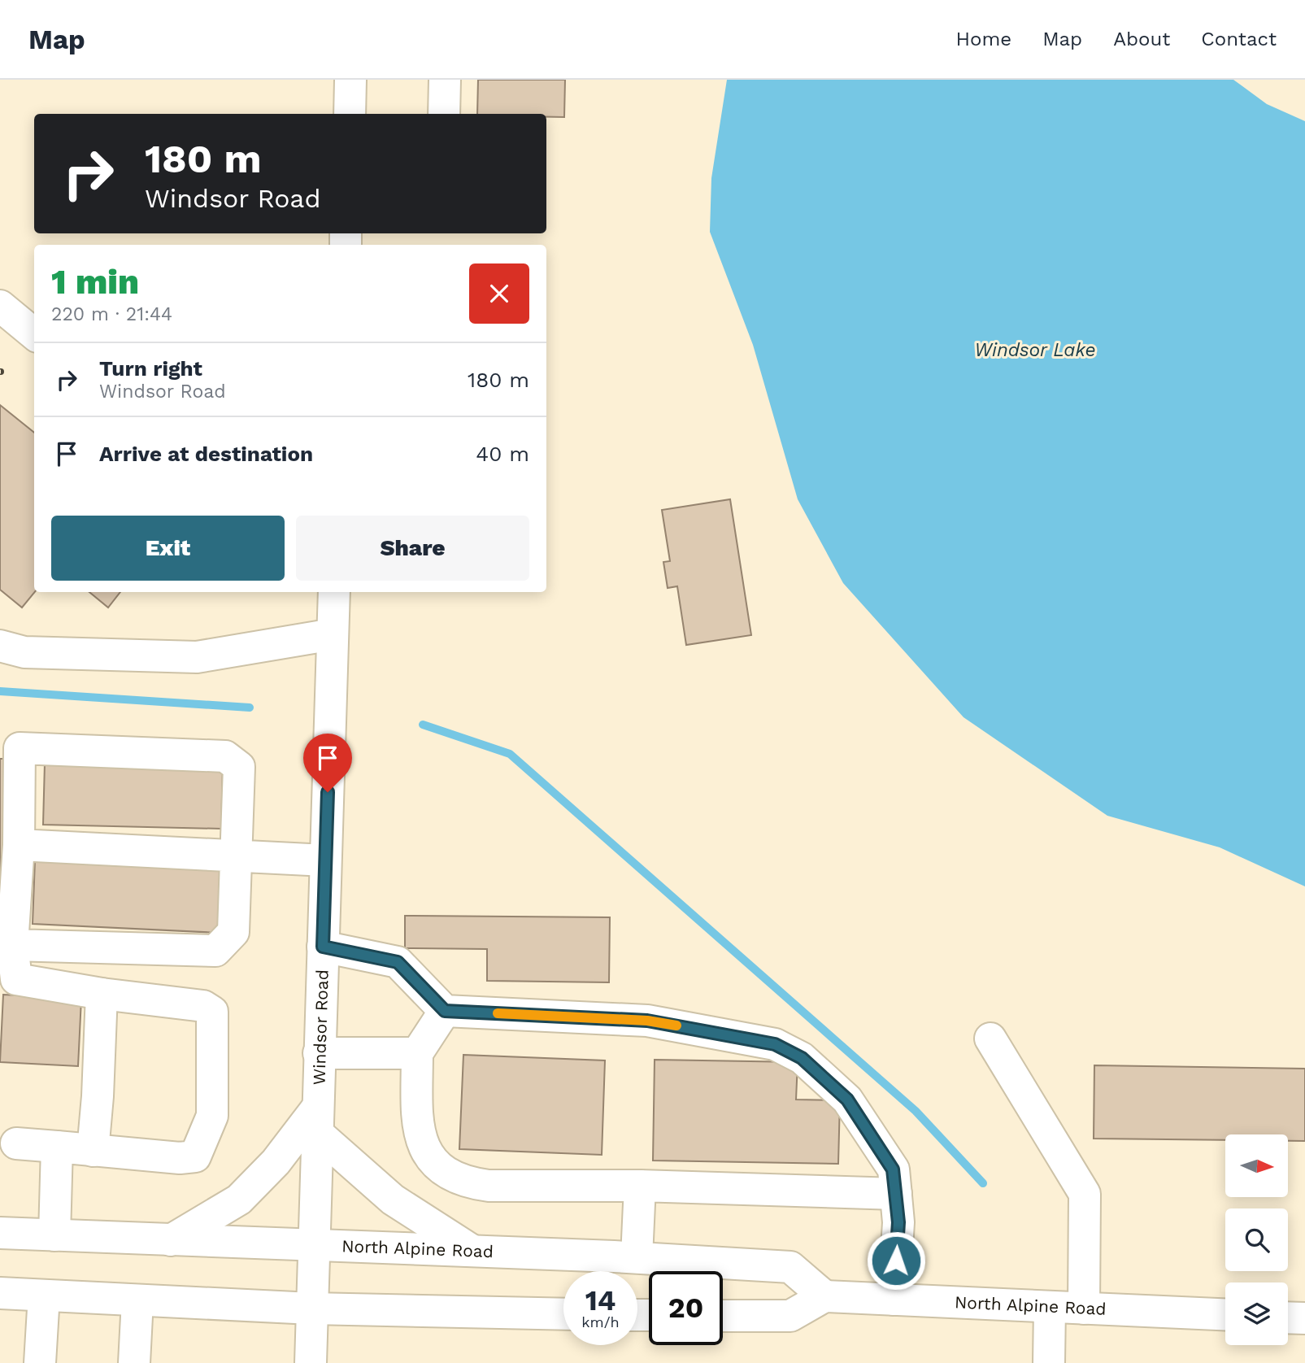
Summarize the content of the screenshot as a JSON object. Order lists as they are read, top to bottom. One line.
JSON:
{"streets":{"main road":["Windsor Road","North Alpine Road"]},"crossings":[["Windsor Road","North Alpine Road"]],"water":["Windsor Lake"],"north":"right","page":{"header":"Map","nav":["Home","Map","About","Contact"],"turn":["180 m","Windsor Road"],"heading":["1 min","220 m · 21:44"],"list":[{"name":"Turn right","note":"Windsor Road","value":"180 m"},{"name":"Arrive at destination","value":"40 m"}],"buttons":["Exit","Share"],"speed":"14 km/h","limit":"20"}}
